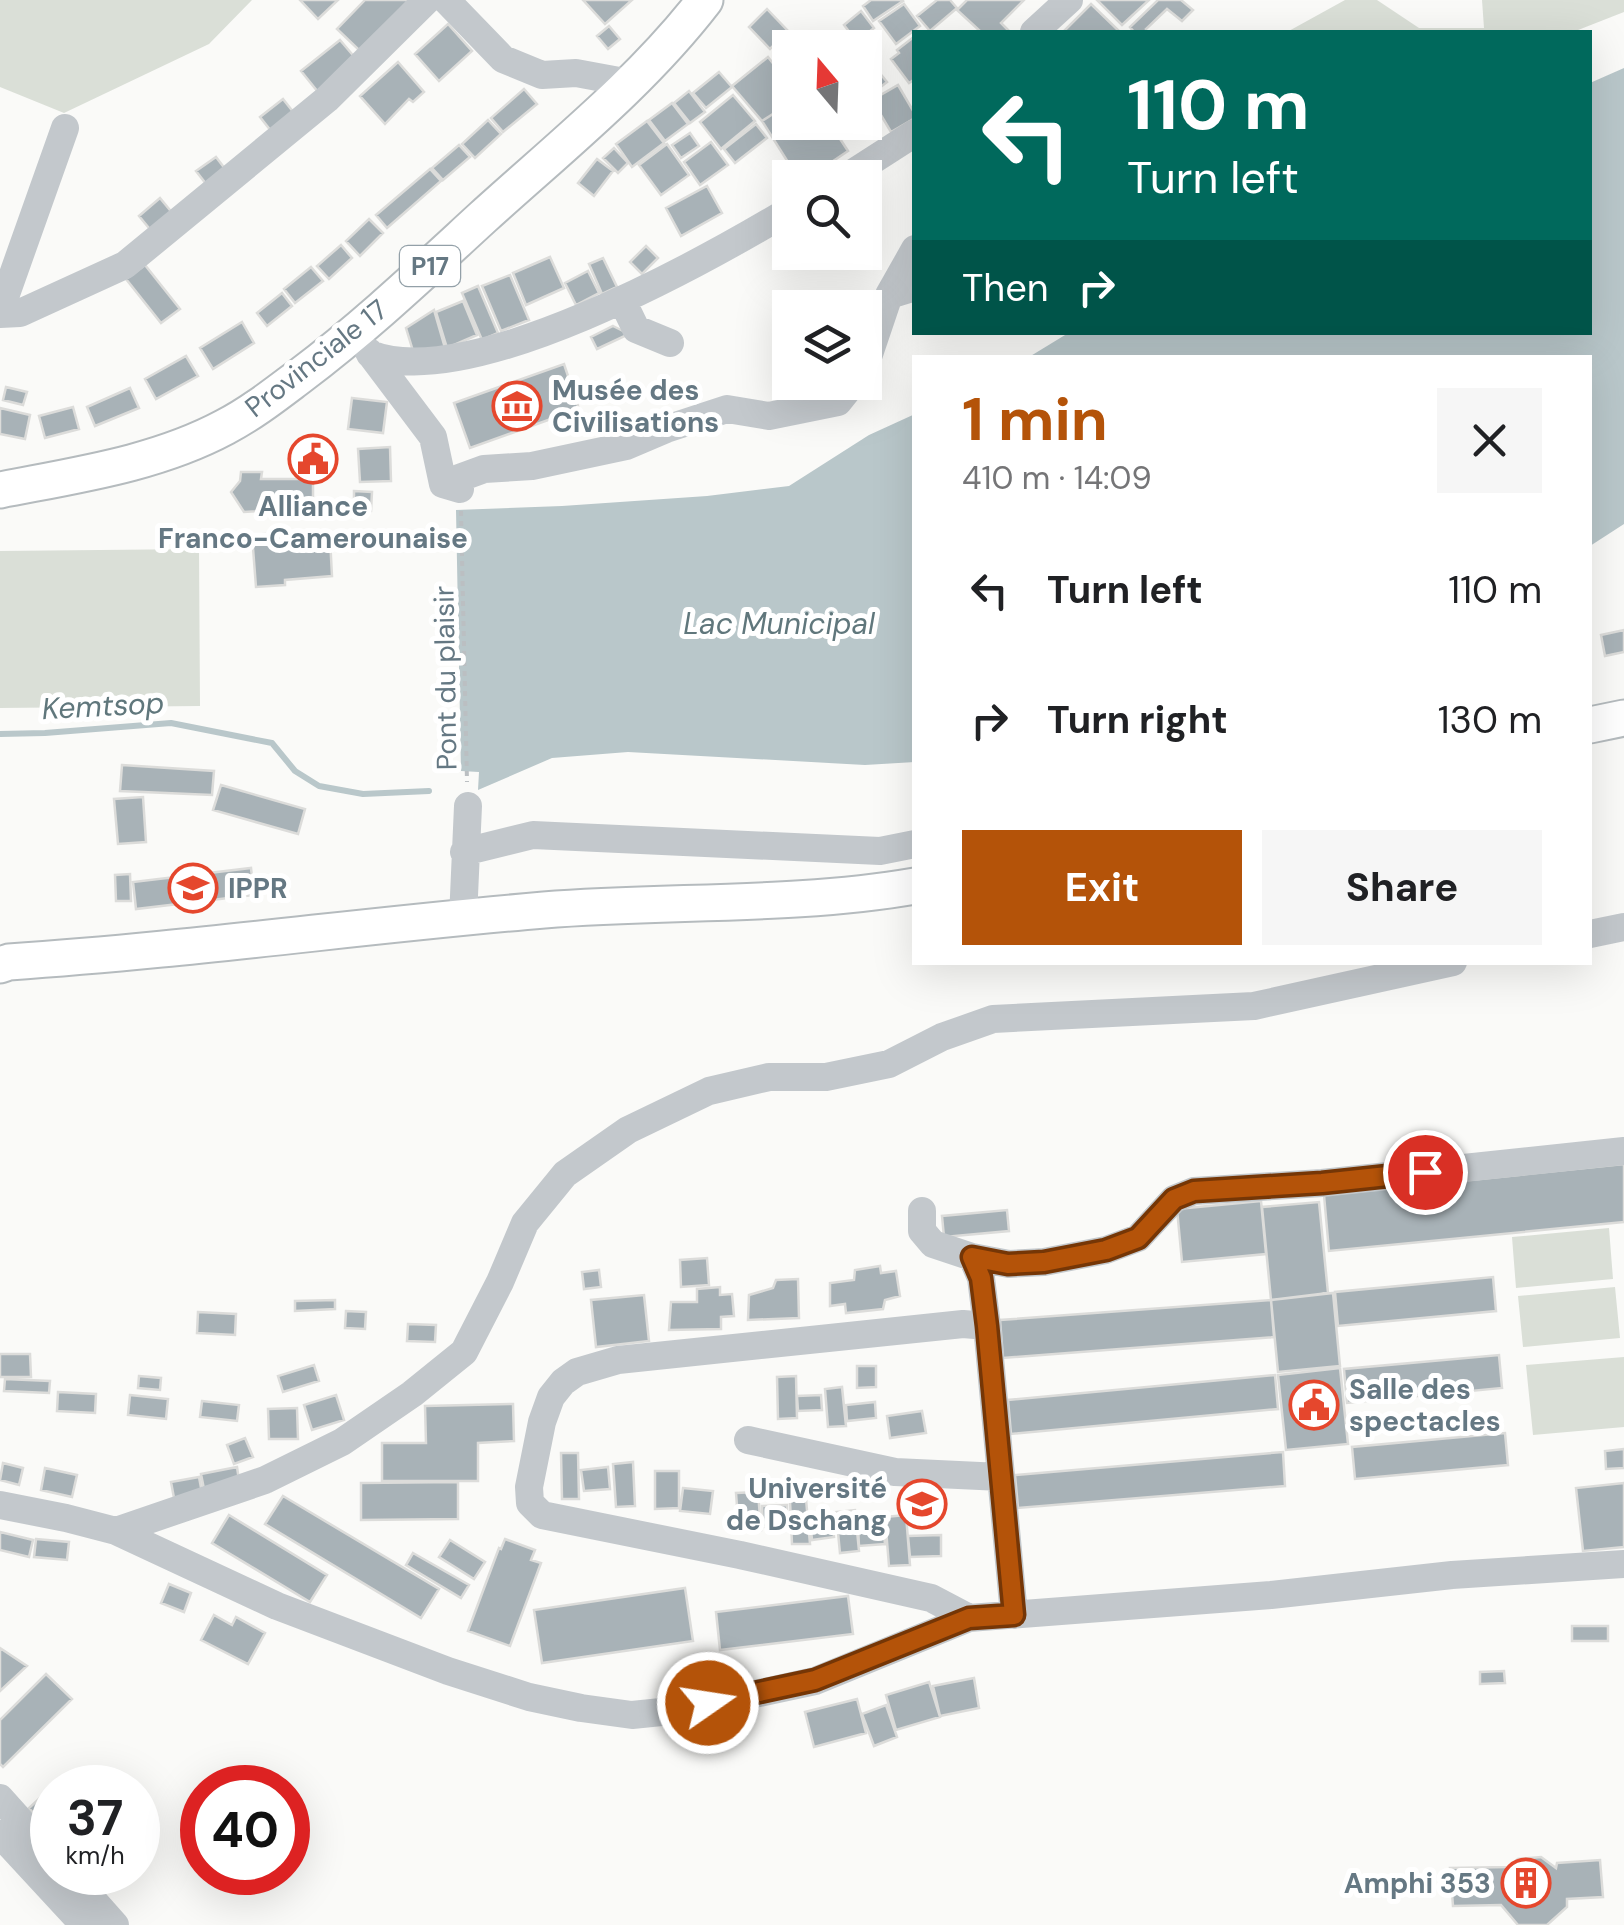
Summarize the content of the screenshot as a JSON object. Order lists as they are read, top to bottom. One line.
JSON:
{"streets":{"main road":["P17","Provinciale 17"],"path":["Pont du plaisir"]},"water":["Lac Municipal","Kemtsop"],"places":{"museum":["Musée des Civilisations"],"public building":["Alliance Franco-Camerounaise","Salle des spectacles"],"school or university":["IPPR","Université de Dschang"],"building":["Amphi 353"]},"north":"top","page":{"turn":["110 m","Turn left"],"then":"Then","heading":["1 min","410 m · 14:09"],"list":[{"name":"Turn left","value":"110 m"},{"name":"Turn right","value":"130 m"}],"buttons":["Exit","Share"],"speed":"37 km/h","limit":"40"}}
